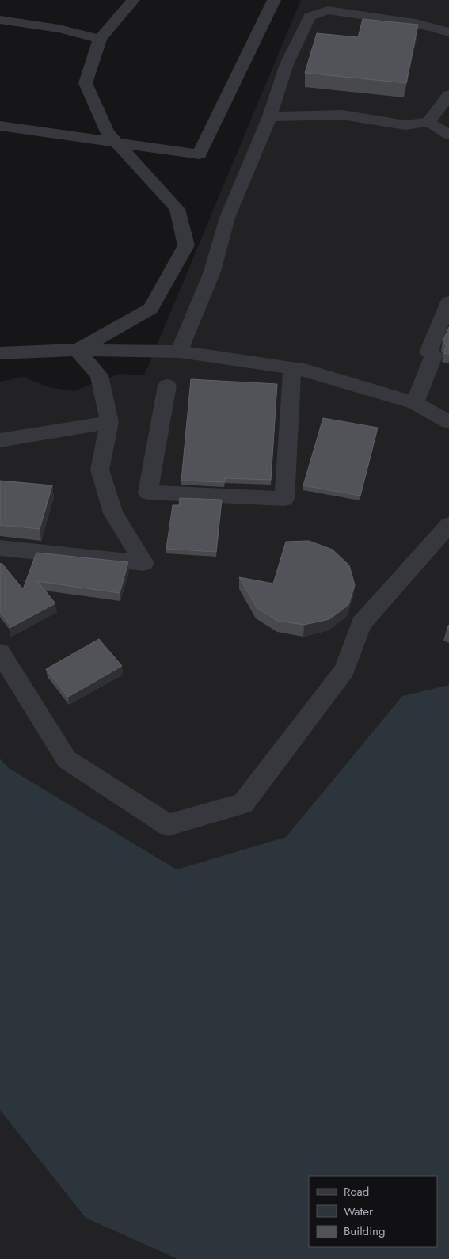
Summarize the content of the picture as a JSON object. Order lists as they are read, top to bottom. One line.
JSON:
{"legend":["Road","Water","Building"]}
